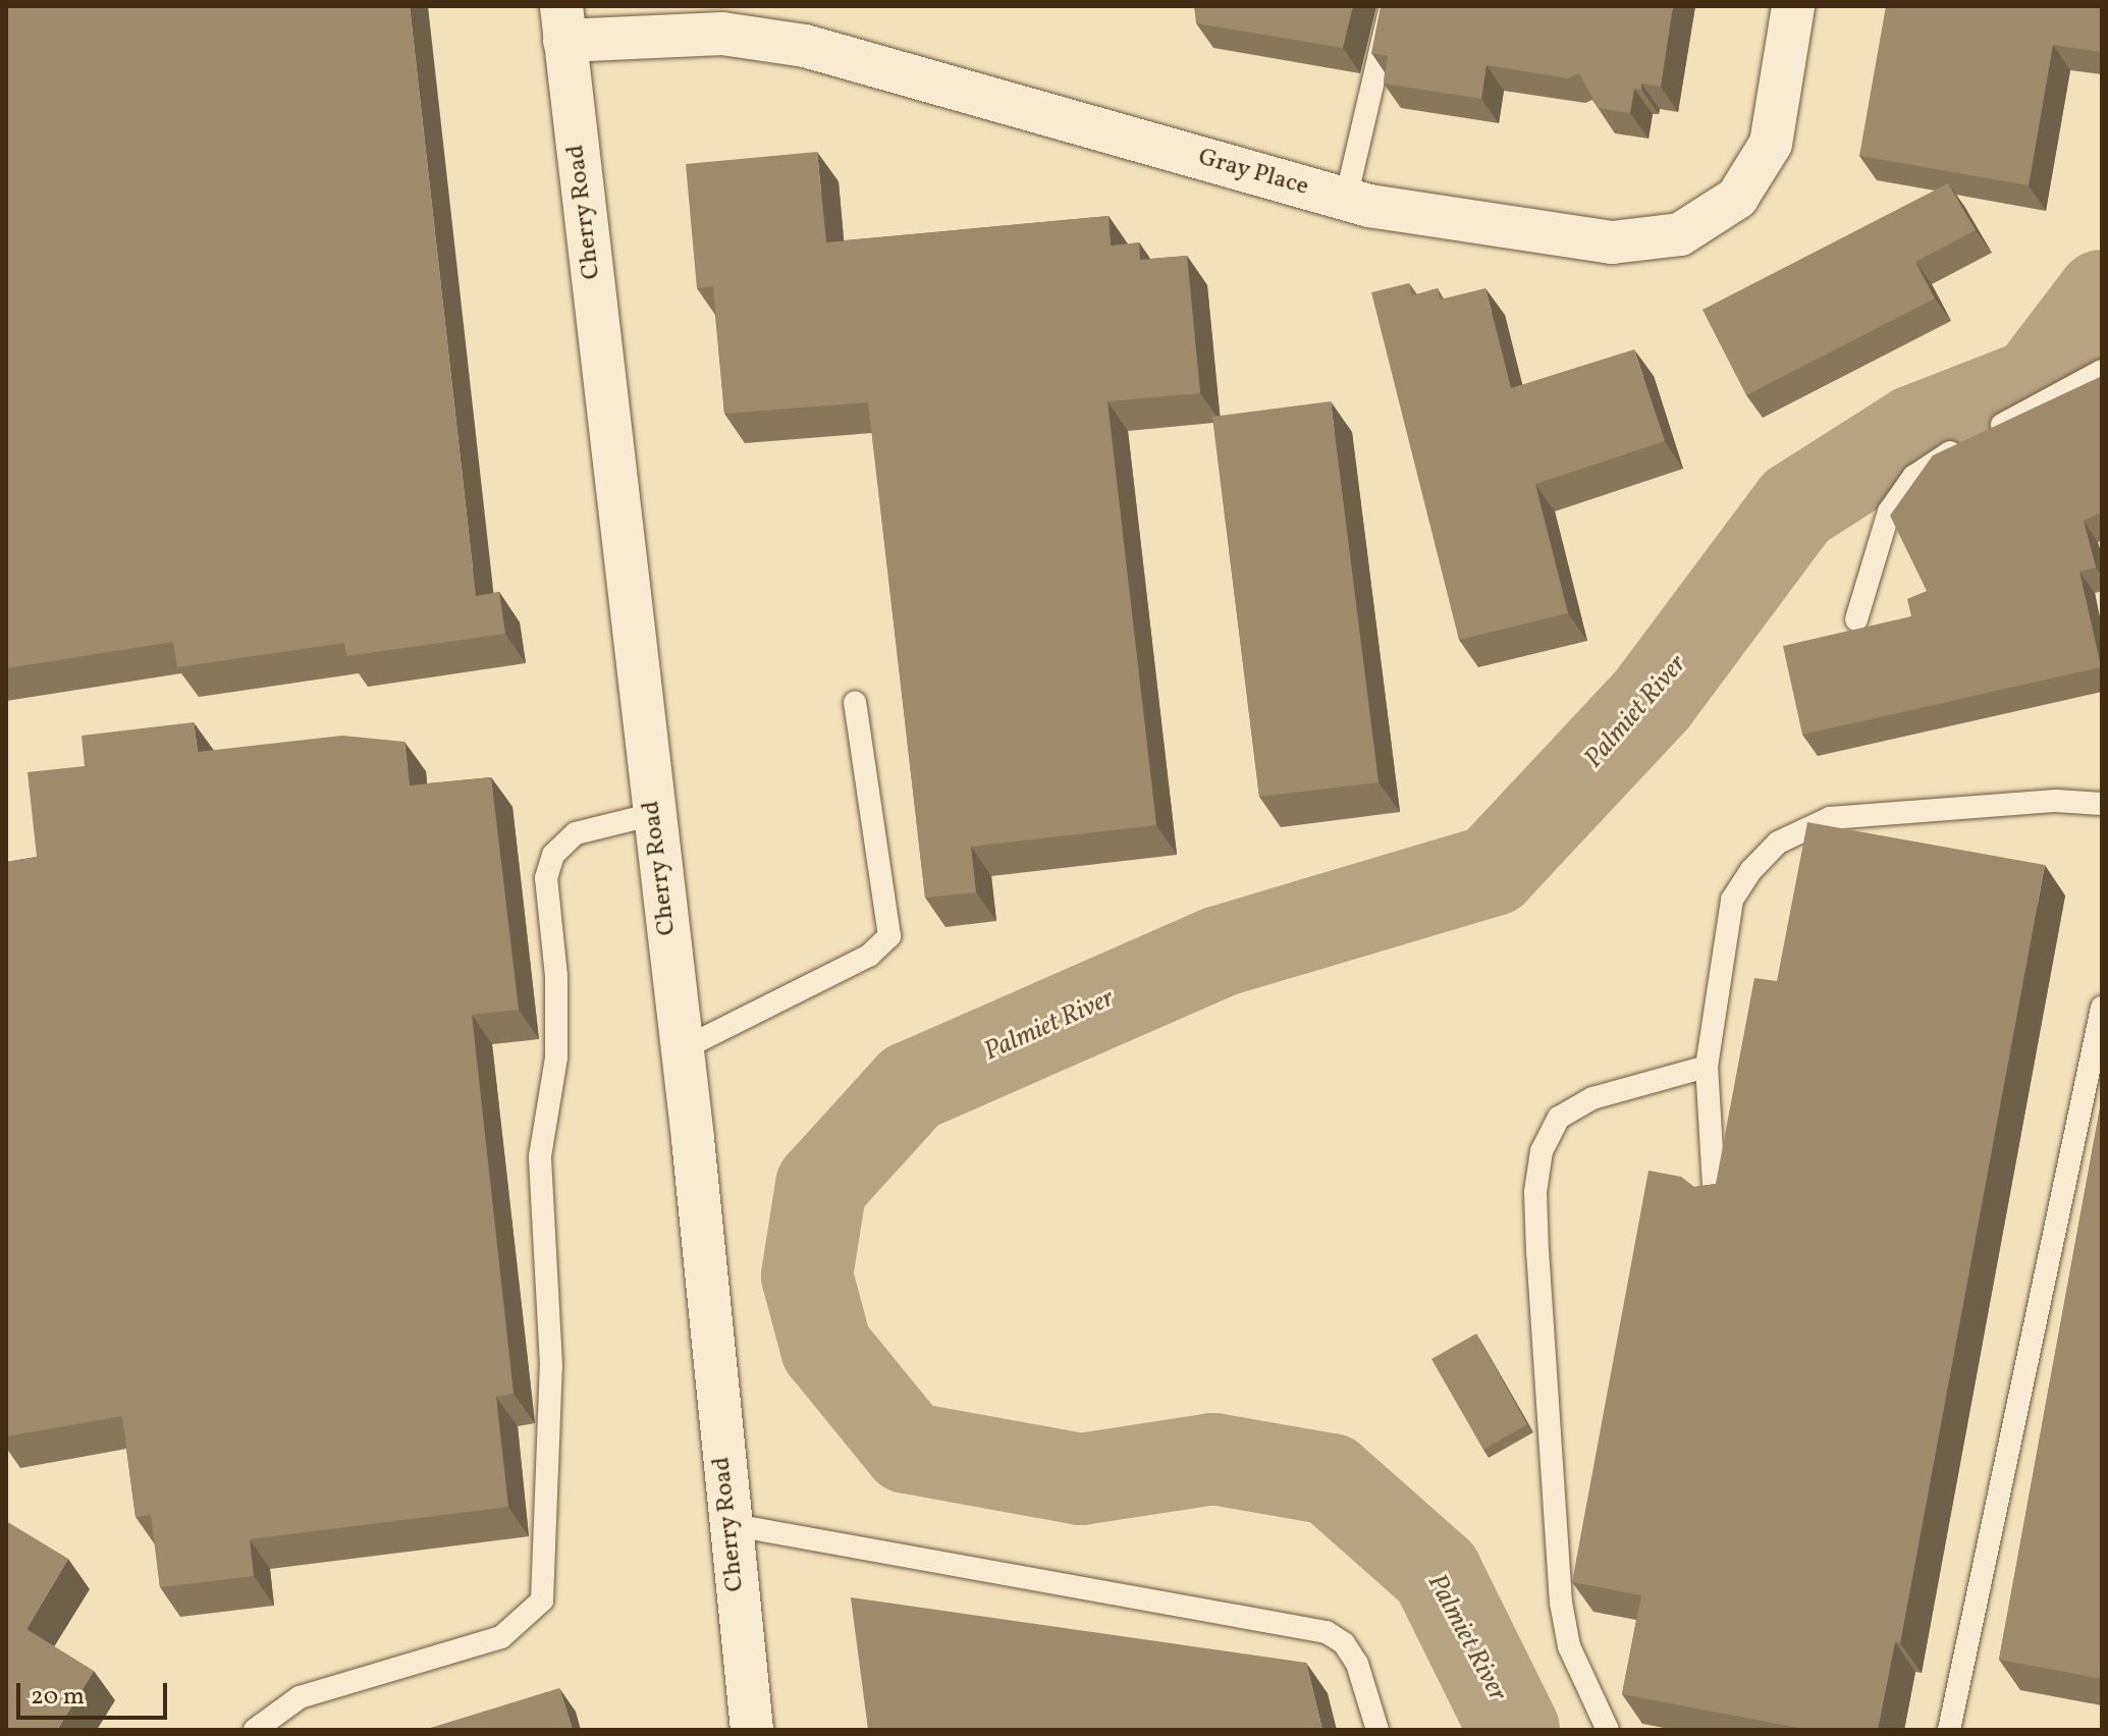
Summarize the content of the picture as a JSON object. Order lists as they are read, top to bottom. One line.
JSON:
{"streets":{"street":["Gray Place","Cherry Road"]},"crossings":[["Gray Place","Cherry Road"]],"water":["Palmiet River"],"scale_bar":"20 m"}
